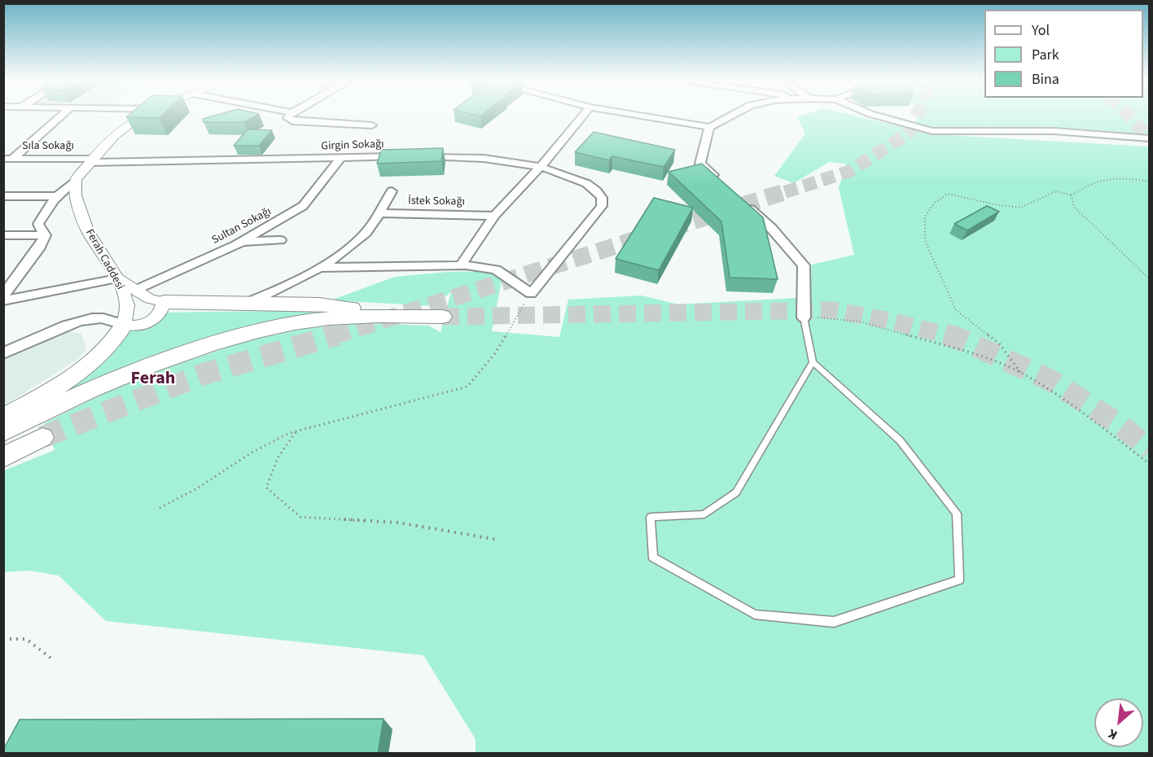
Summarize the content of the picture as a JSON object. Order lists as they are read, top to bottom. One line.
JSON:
{"streets":{"street":["Girgin Sokağı","Sıla Sokağı","İstek Sokağı","Sultan Sokağı","Ferah Caddesi"]},"crossings":[["Girgin Sokağı","Sıla Sokağı"],["Girgin Sokağı","Sultan Sokağı"]],"districts":["Ferah"],"legend":["Yol","Park","Bina"],"north":"bottom left"}
